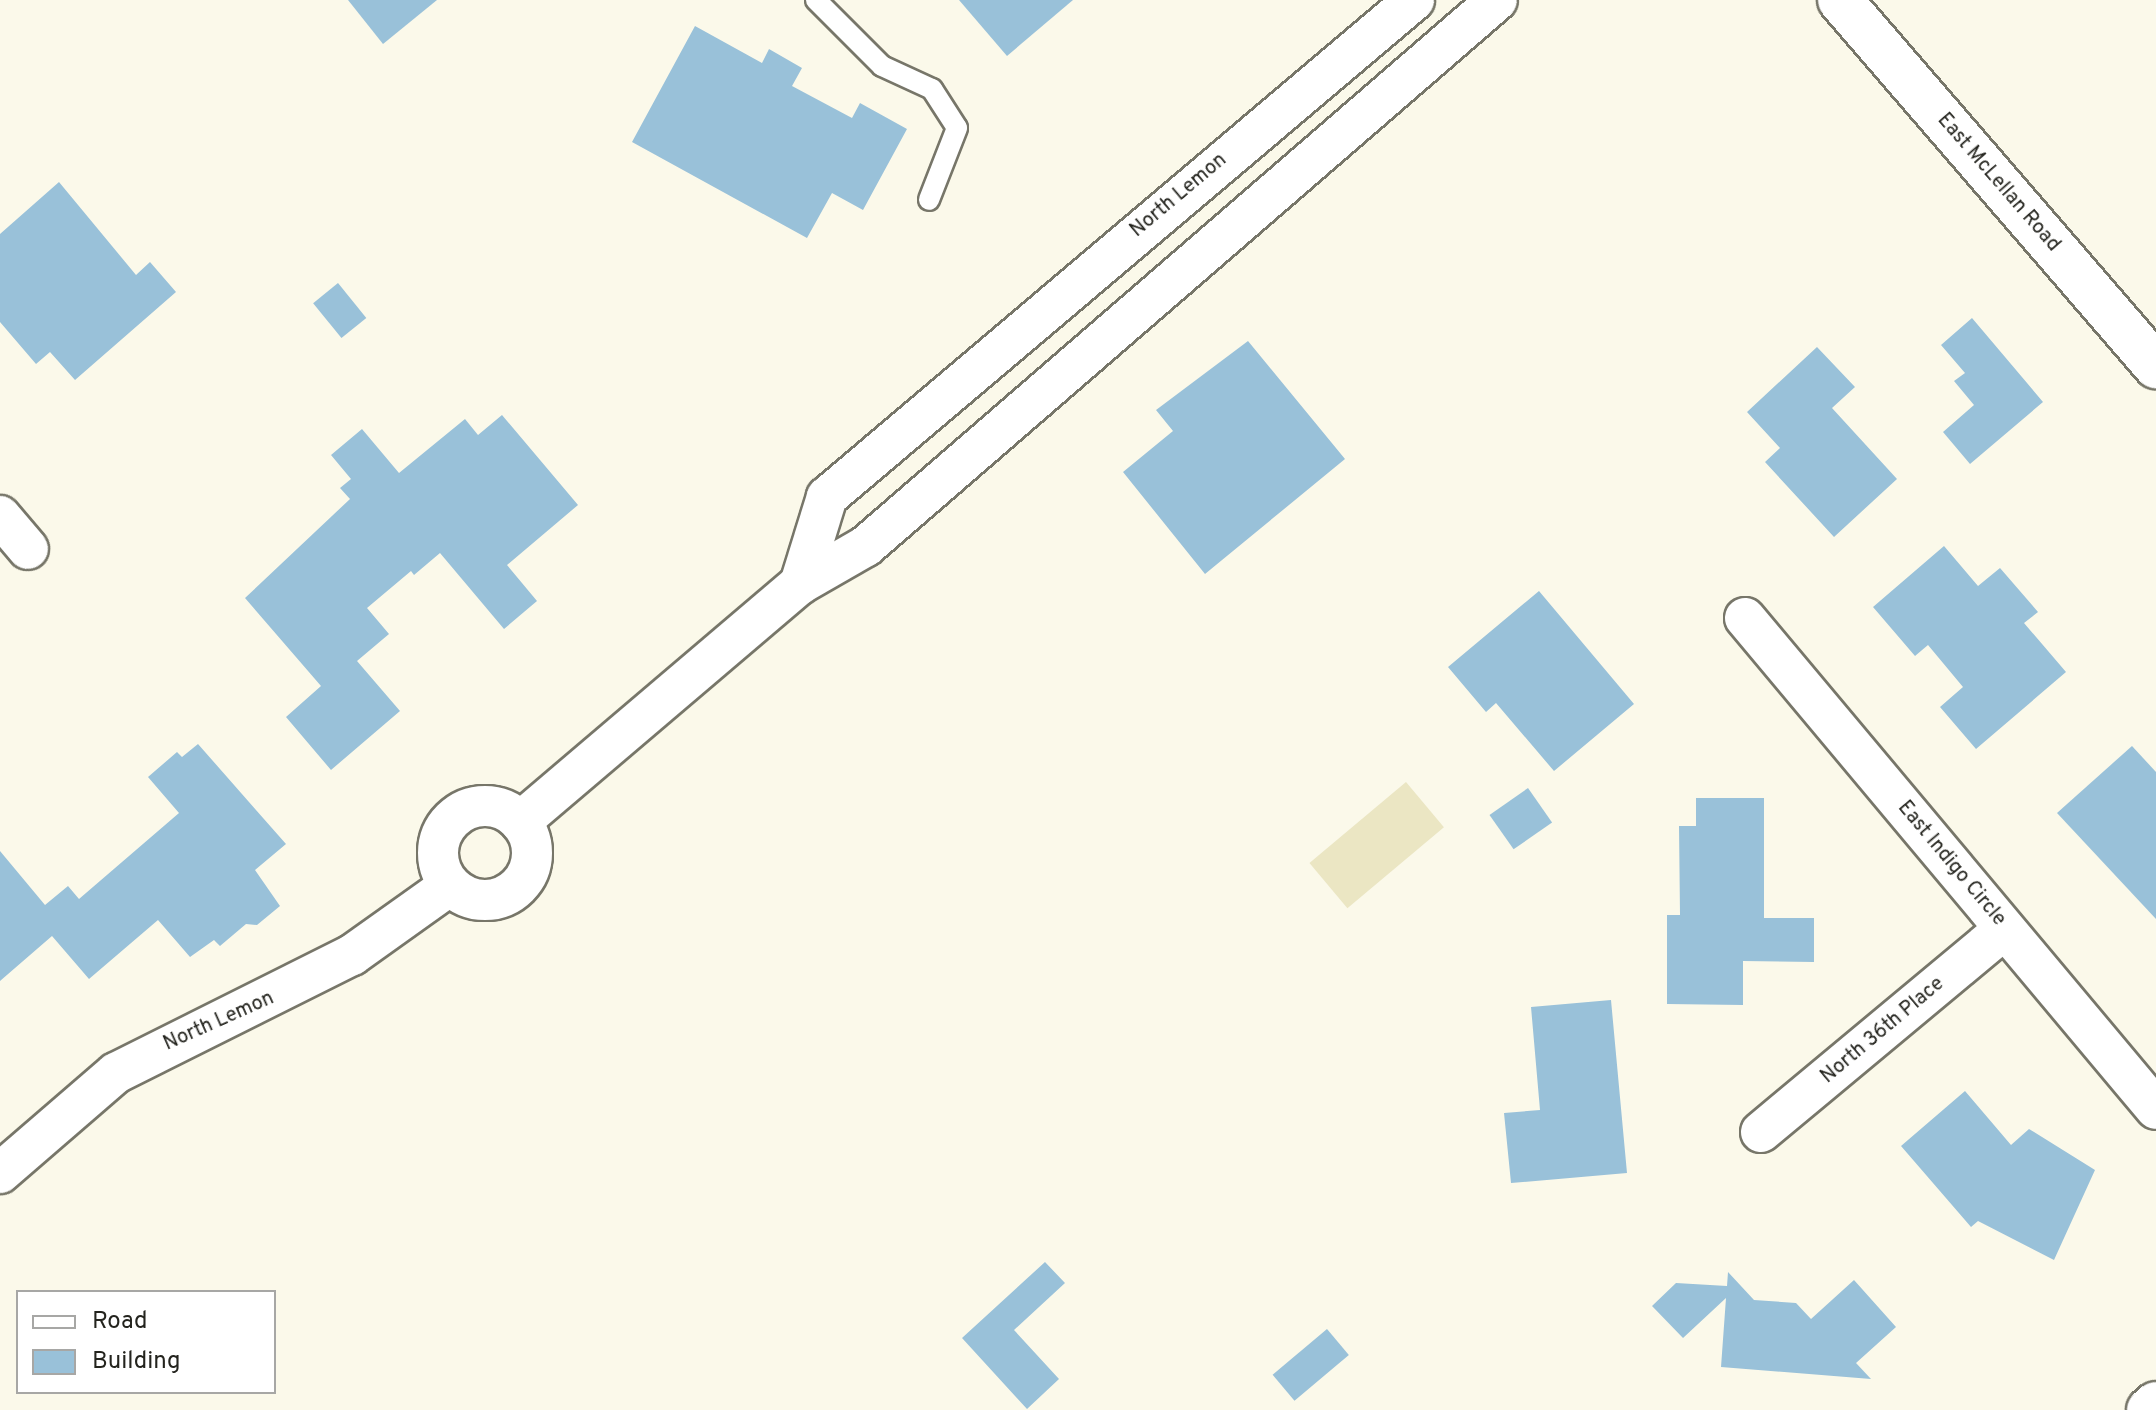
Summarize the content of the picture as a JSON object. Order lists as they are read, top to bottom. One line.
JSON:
{"streets":{"street":["East McLellan Road","North Lemon","East Indigo Circle","North 36th Place"]},"crossings":[["East Indigo Circle","North 36th Place"]],"legend":["Road","Building"]}
